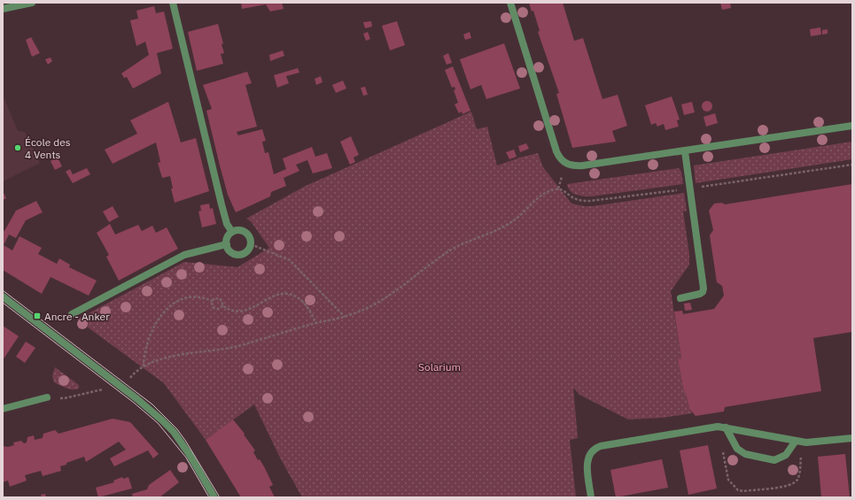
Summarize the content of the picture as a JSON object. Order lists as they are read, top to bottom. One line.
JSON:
{"parks":["Solarium"],"places":{"other":["École des 4 Vents"],"transit":["Ancre - Anker"]}}
